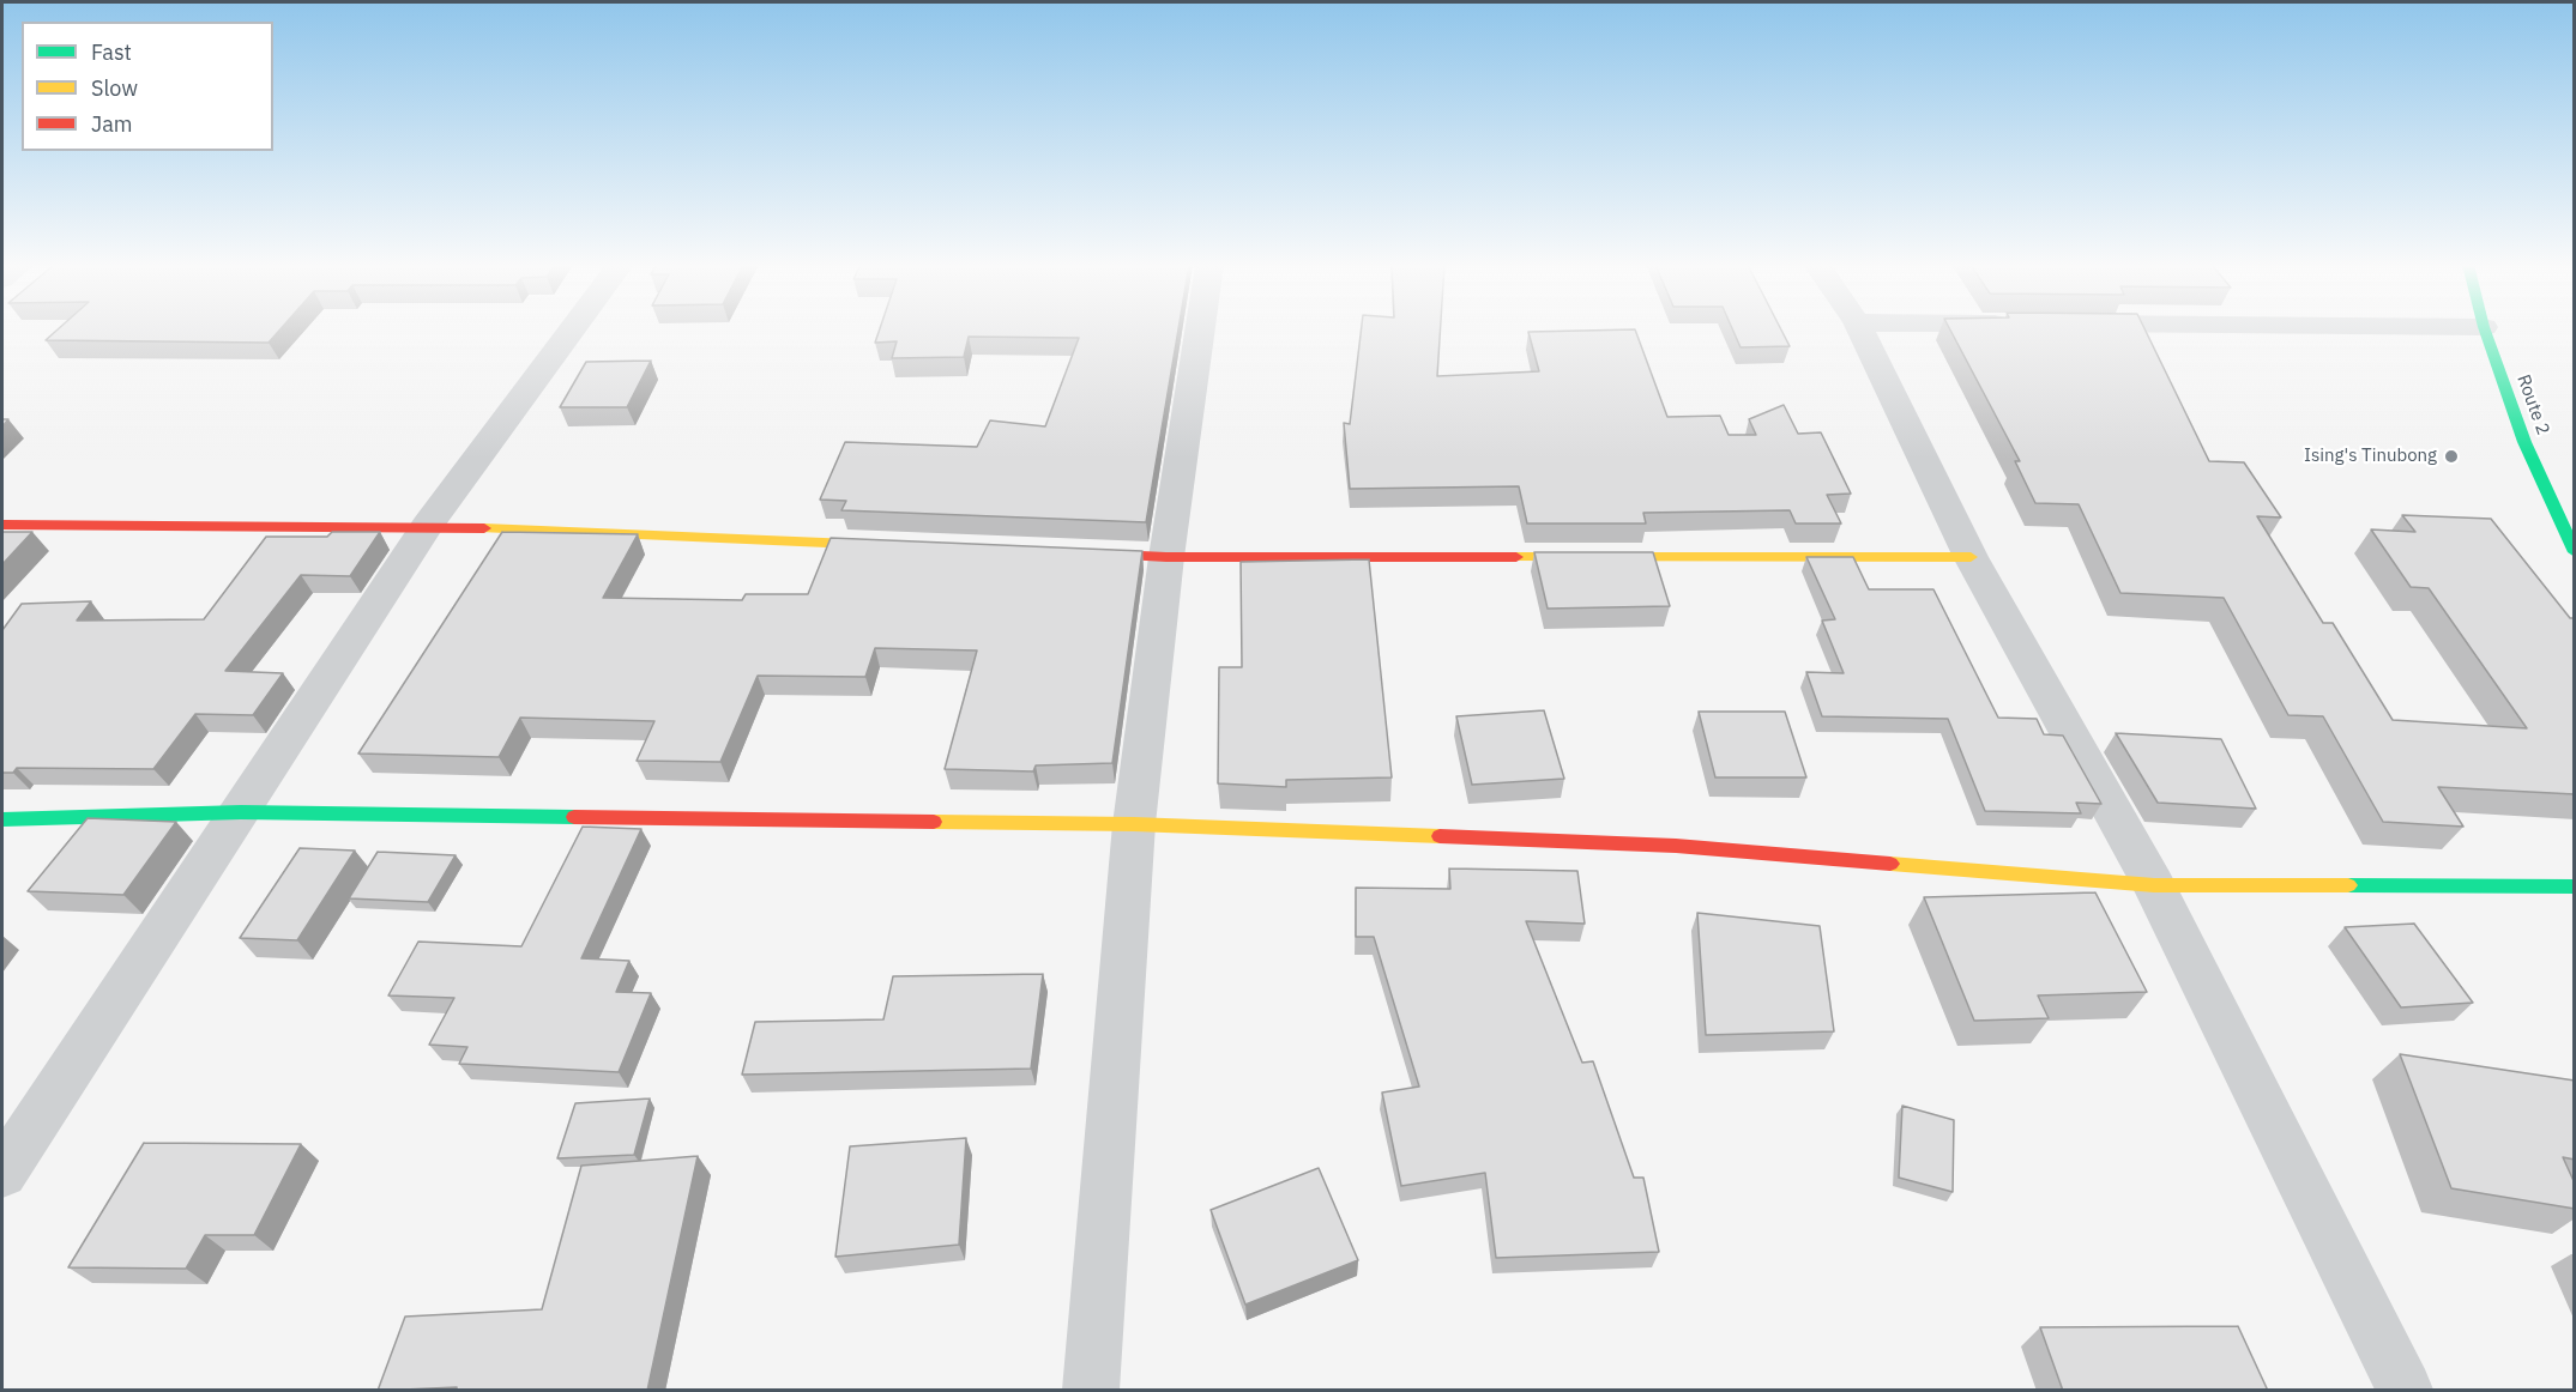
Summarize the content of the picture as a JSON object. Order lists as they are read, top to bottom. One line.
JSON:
{"streets":{"main road":["Route 2"]},"places":["Ising's Tinubong"],"legend":["Fast","Slow","Jam"]}
